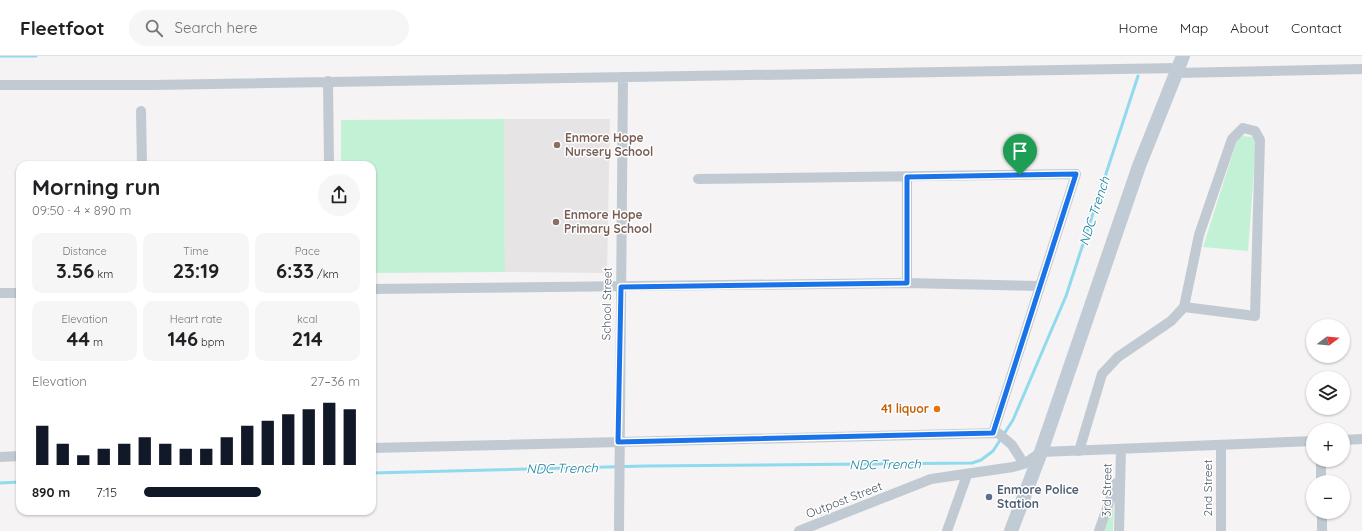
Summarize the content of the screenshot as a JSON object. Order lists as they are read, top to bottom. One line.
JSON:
{"streets":{"street":["School Street","2nd Street","3rd Street","Outpost Street"]},"water":["NDC Trench"],"places":["Enmore Hope Nursery School","Enmore Hope Primary School","41 liquor","Enmore Police Station"],"north":"right","page":{"header":"Fleetfoot","search":"Search here","nav":["Home","Map","About","Contact"],"heading":["Morning run","09:50 · 4 × 890 m"],"stats":[["Distance","3.56 km"],["Time","23:19"],["Pace","6:33 /km"],["Elevation","44 m"],["Heart rate","146 bpm"],["kcal","214"]],"map_buttons":["+","−"],"chart":["Elevation","27–36 m"],"list":[{"name":"890 m","note":"7:15"}]}}
